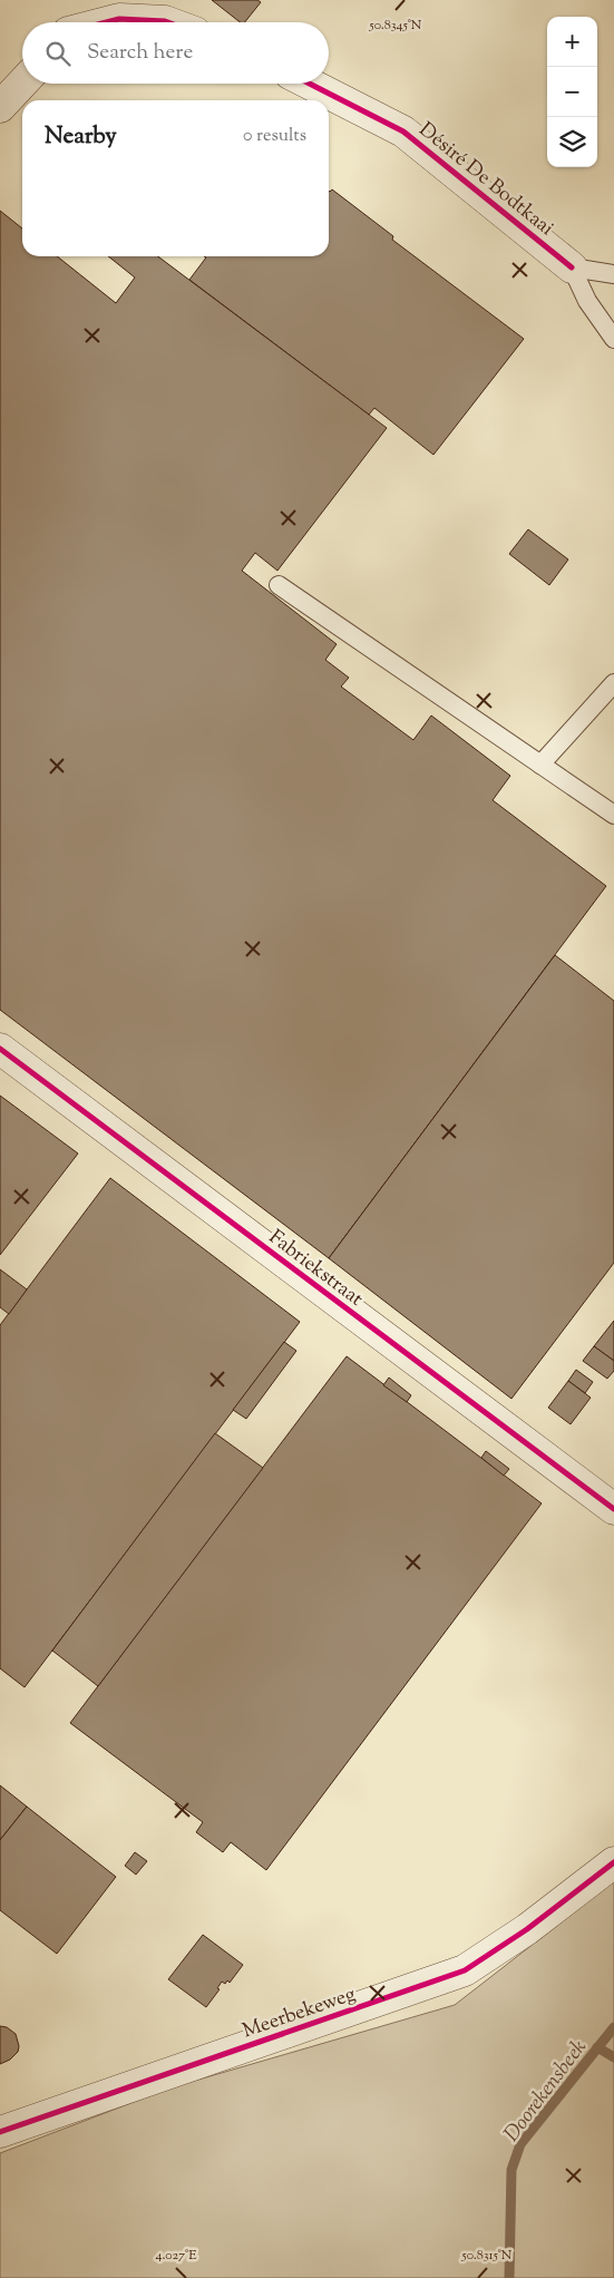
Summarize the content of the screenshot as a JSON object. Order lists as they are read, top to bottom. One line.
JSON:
{"streets":{"street":["Désiré De Bodtkaai","Fabriekstraat","Meerbekeweg"]},"water":["Doorekensbeek"],"page":{"map_buttons":["+","−"],"search":"Search here","heading":["Nearby","0 results"]},"coordinates":["50.8345°N","50.8315°N","4.027°E"]}
